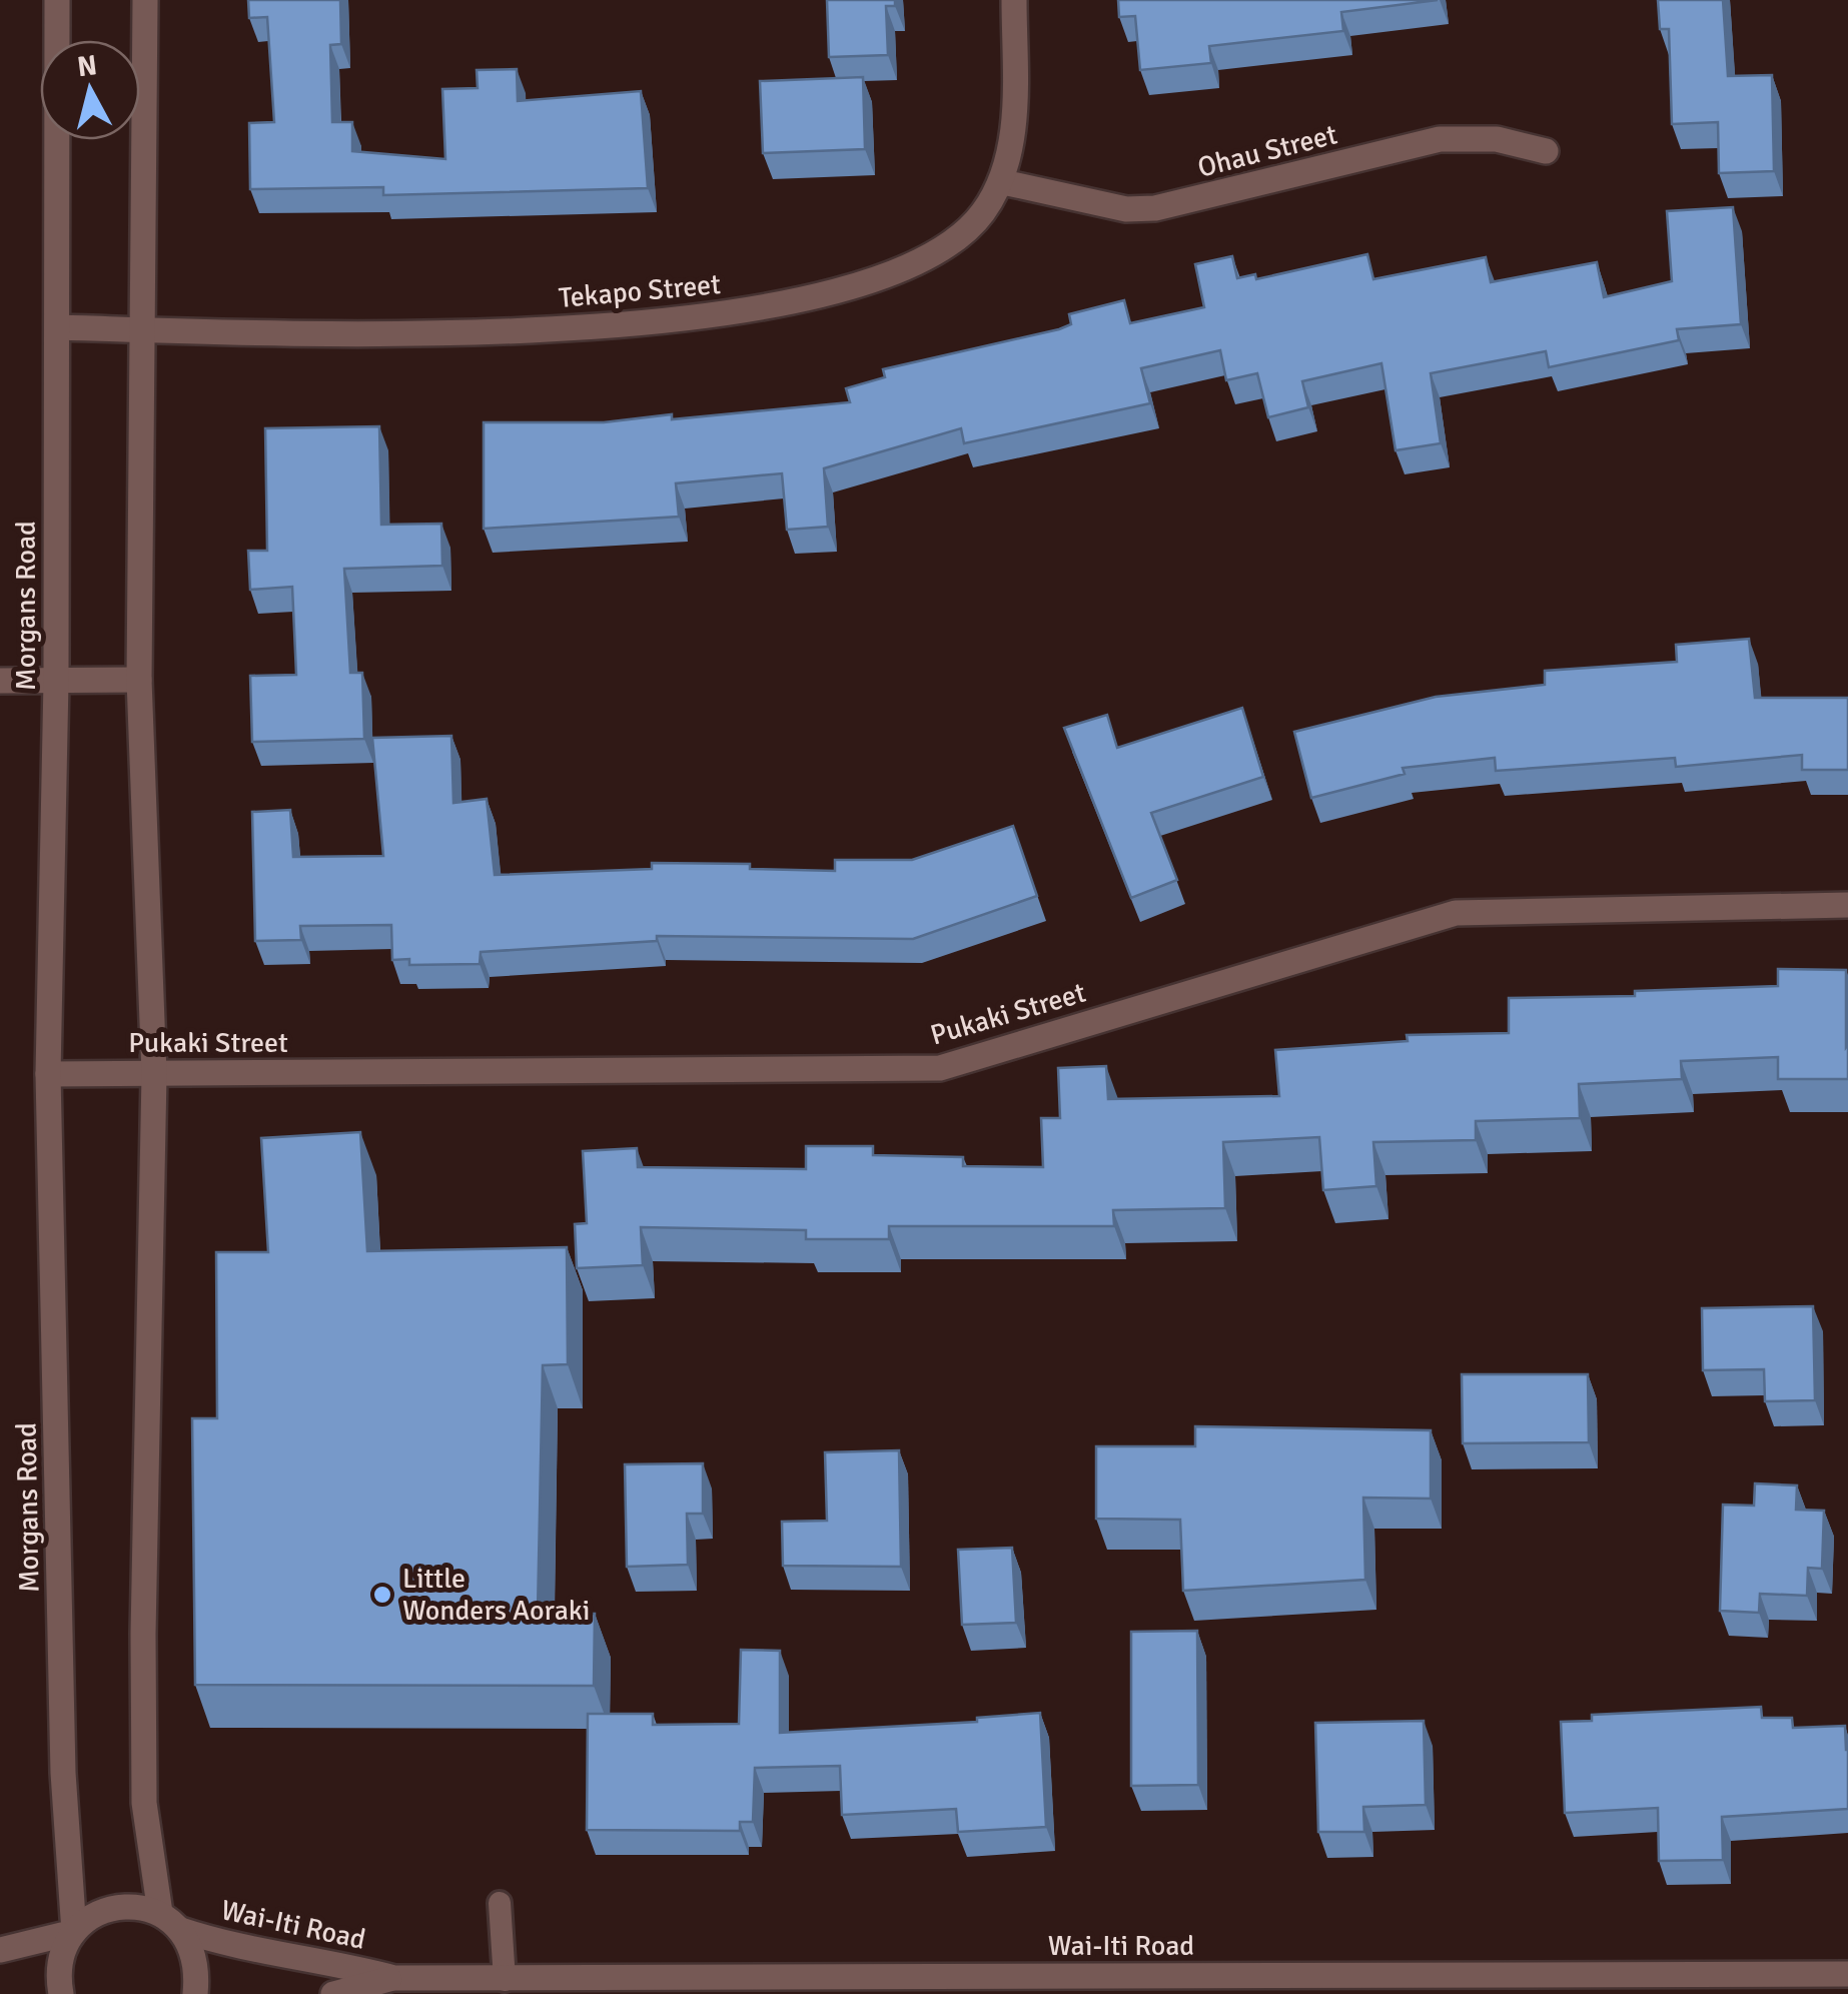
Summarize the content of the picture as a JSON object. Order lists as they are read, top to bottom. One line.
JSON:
{"streets":{"street":["Ohau Street","Tekapo Street","Morgans Road","Pukaki Street","Wai-Iti Road"]},"crossings":[["Ohau Street","Tekapo Street"],["Tekapo Street","Morgans Road"],["Morgans Road","Pukaki Street"]],"places":["Little Wonders Aoraki"],"north":"top"}
